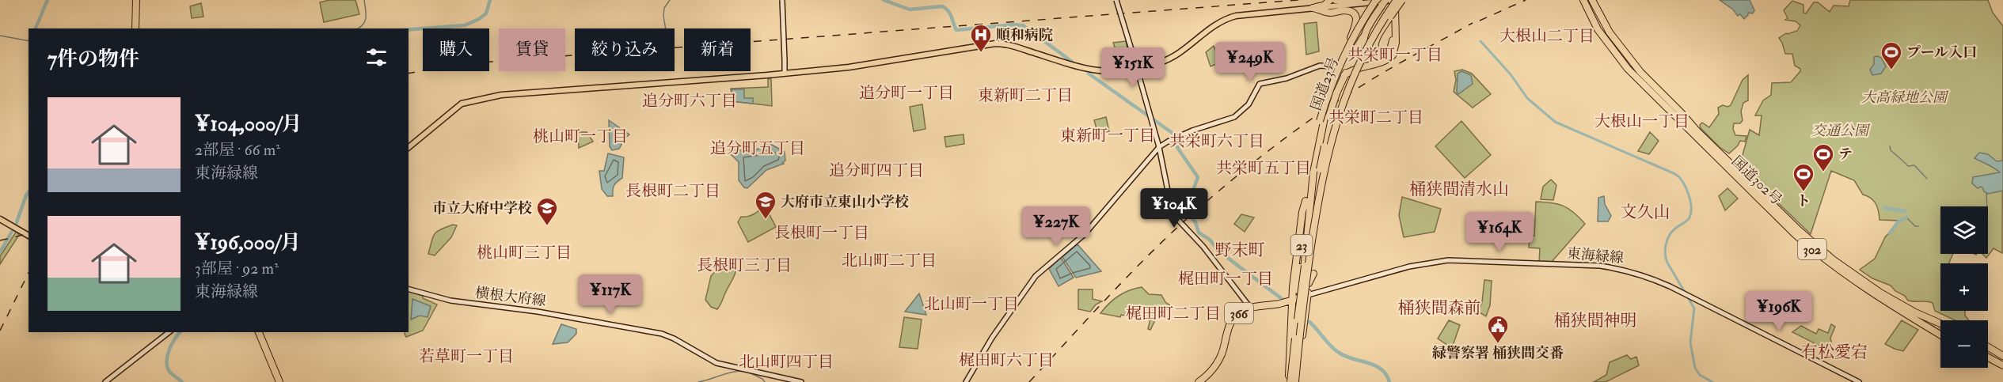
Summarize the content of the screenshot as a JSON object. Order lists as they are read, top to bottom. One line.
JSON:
{"streets":{"highway":["国道23号","国道302号","23","302","366"],"main road":["東海緑線","横根大府線"]},"crossings":[["国道23号","23"],["23","東海緑線"],["23","366"],["東海緑線","366"]],"districts":["大根山二丁目","共栄町一丁目","追分町一丁目","東新町二丁目","追分町六丁目","共栄町二丁目","大根山一丁目","東新町一丁目","桃山町一丁目","共栄町六丁目","追分町五丁目","共栄町五丁目","追分町四丁目","桶狭間清水山","長根町二丁目","文久山","長根町一丁目","野末町","桃山町三丁目","北山町二丁目","長根町三丁目","梶田町一丁目","北山町一丁目","桶狭間森前","梶田町二丁目","桶狭間神明","有松愛宕","若草町一丁目","梶田町六丁目","北山町四丁目"],"parks":["大高緑地公園","交通公園"],"places":{"hospital":["順和病院"],"sports":["プール入口","テ","ト"],"school or university":["大府市立東山小学校","市立大府中学校"],"public building":["緑警察署 桶狭間交番"]},"page":{"chip":["購入","賃貸","絞り込み","新着"],"heading":"7件の物件","price":["¥249K","¥151K","¥104K","¥227K","¥164K","¥117K","¥196K"],"list":[{"name":"¥104,000/月","note":"2部屋 · 66 m² · 東海緑線"},{"name":"¥196,000/月","note":"3部屋 · 92 m² · 東海緑線"}],"map_buttons":["+","−"]}}
